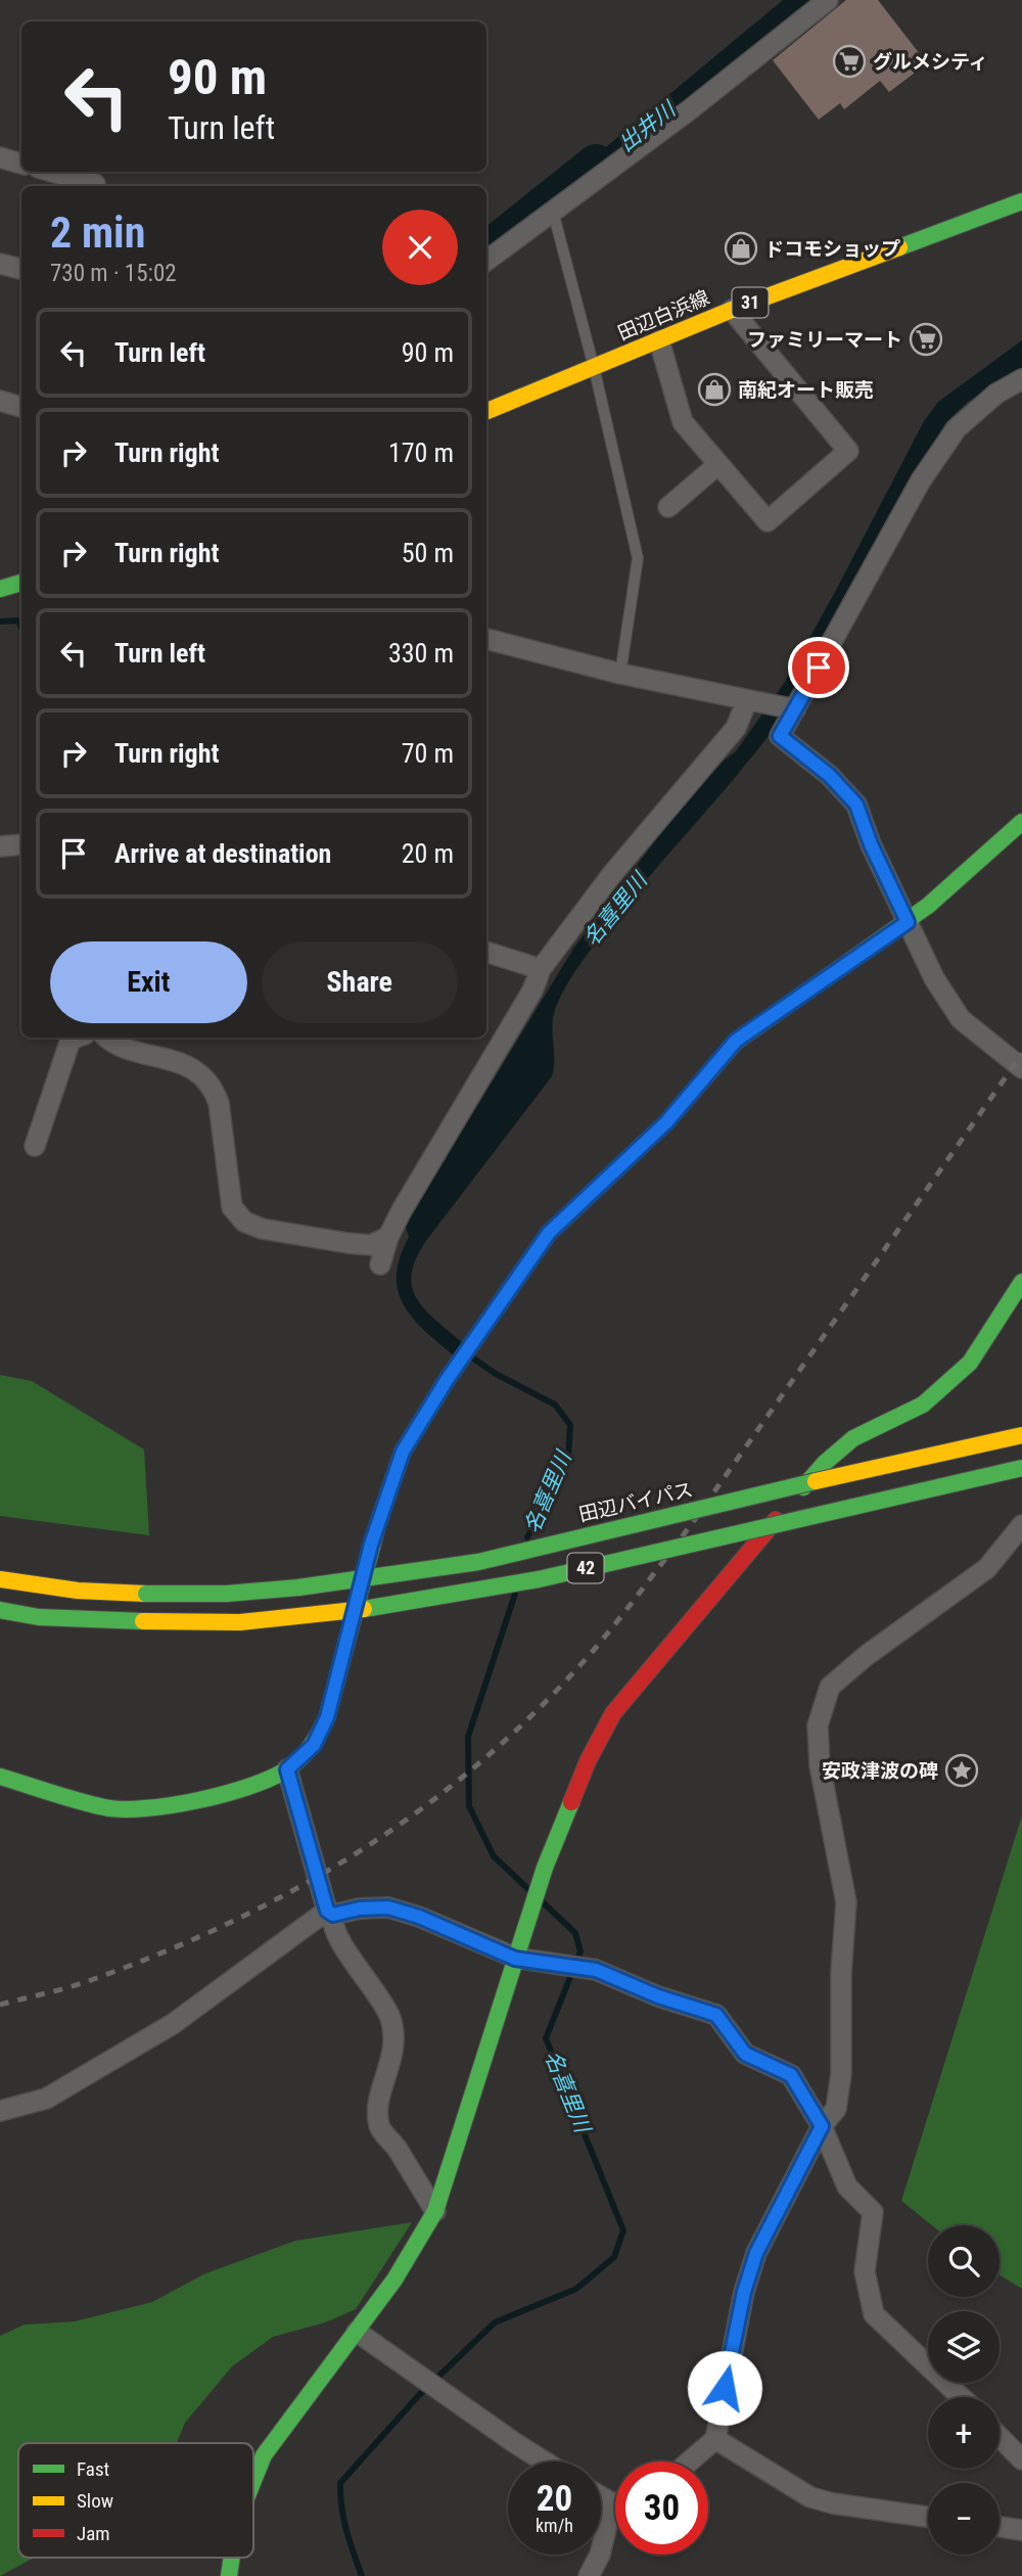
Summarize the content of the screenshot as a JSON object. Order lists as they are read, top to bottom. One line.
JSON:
{"streets":{"main road":["31","田辺白浜線","田辺バイパス","42"]},"water":["出井川","名喜里川"],"places":{"supermarket":["グルメシティ","ファミリーマート"],"shop":["ドコモショップ","南紀オート販売"],"place":["安政津波の碑"]},"legend":["Fast","Slow","Jam"],"page":{"turn":["90 m","Turn left"],"heading":["2 min","730 m · 15:02"],"list":[{"name":"Turn left","value":"90 m"},{"name":"Turn right","value":"170 m"},{"name":"Turn right","value":"50 m"},{"name":"Turn left","value":"330 m"},{"name":"Turn right","value":"70 m"},{"name":"Arrive at destination","value":"20 m"}],"buttons":["Exit","Share"],"map_buttons":["+","−"],"speed":"20 km/h","limit":"30"}}
